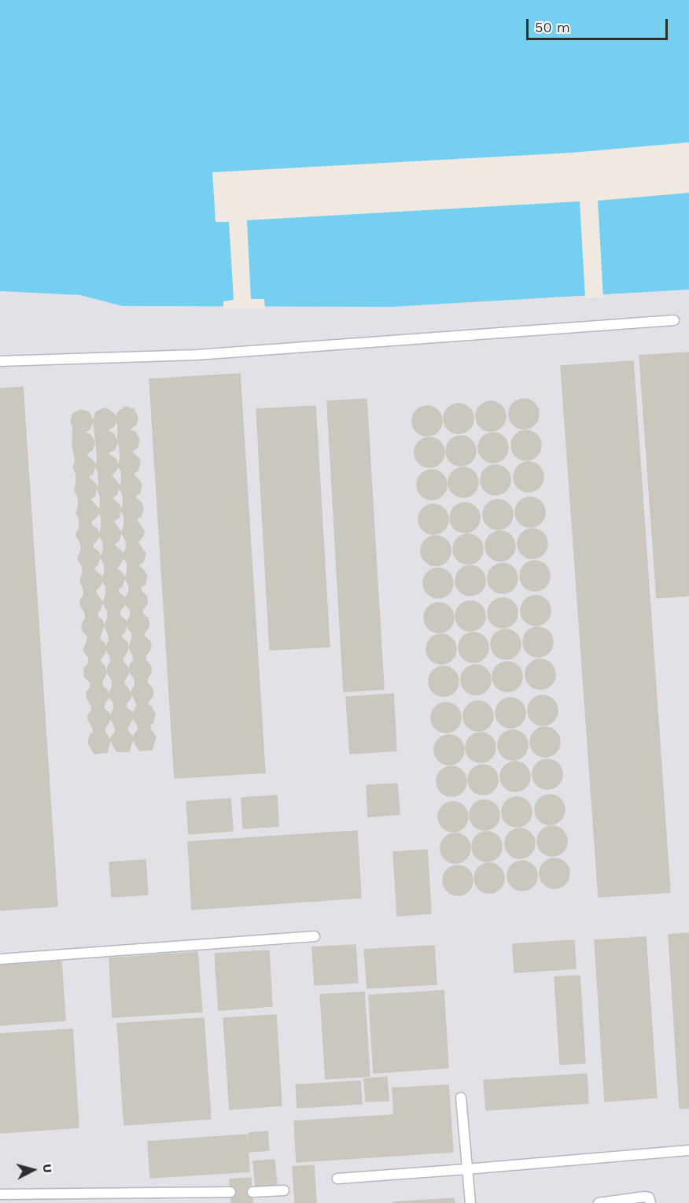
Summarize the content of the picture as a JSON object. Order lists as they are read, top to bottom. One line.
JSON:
{"scale_bar":"50 m","north":"right"}
